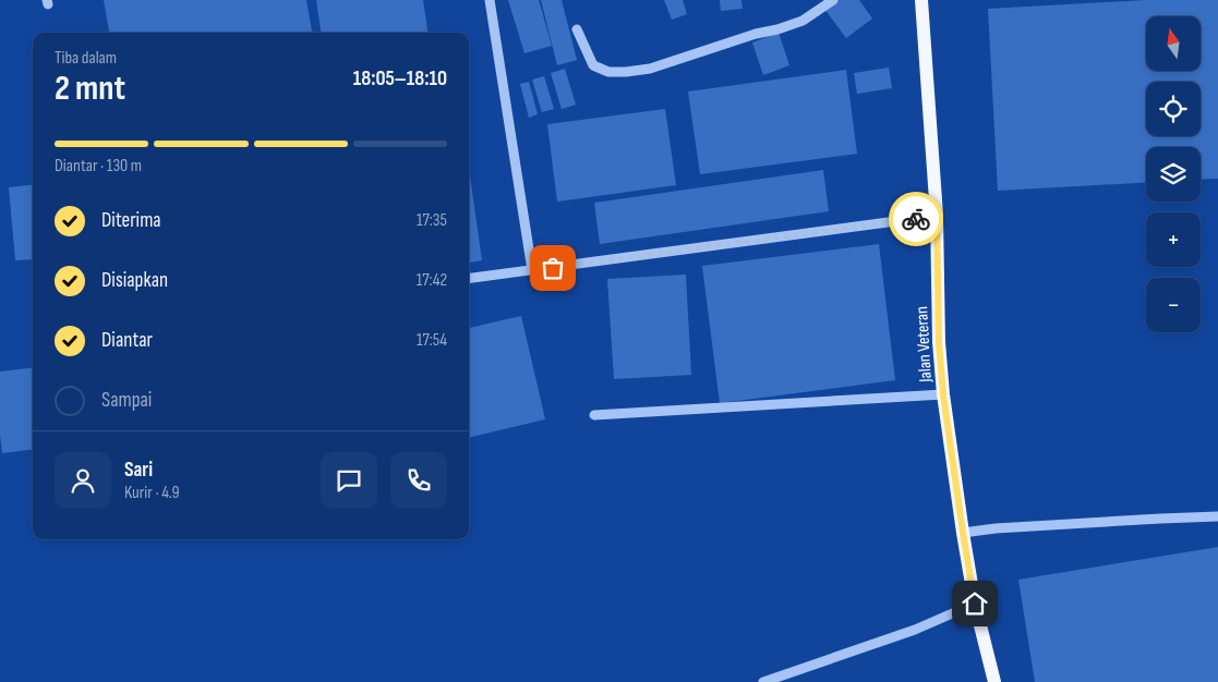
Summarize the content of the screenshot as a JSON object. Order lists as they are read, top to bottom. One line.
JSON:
{"streets":{"main road":["Jalan Veteran"]},"north":"top","page":{"map_buttons":["+","−"],"heading":["2 mnt","Tiba dalam","18:05–18:10"],"panel":["Sari","Kurir · 4.9"],"bar":"Diantar · 130 m","list":[["Diterima","17:35"],["Disiapkan","17:42"],["Diantar","17:54"],"Sampai"]}}
